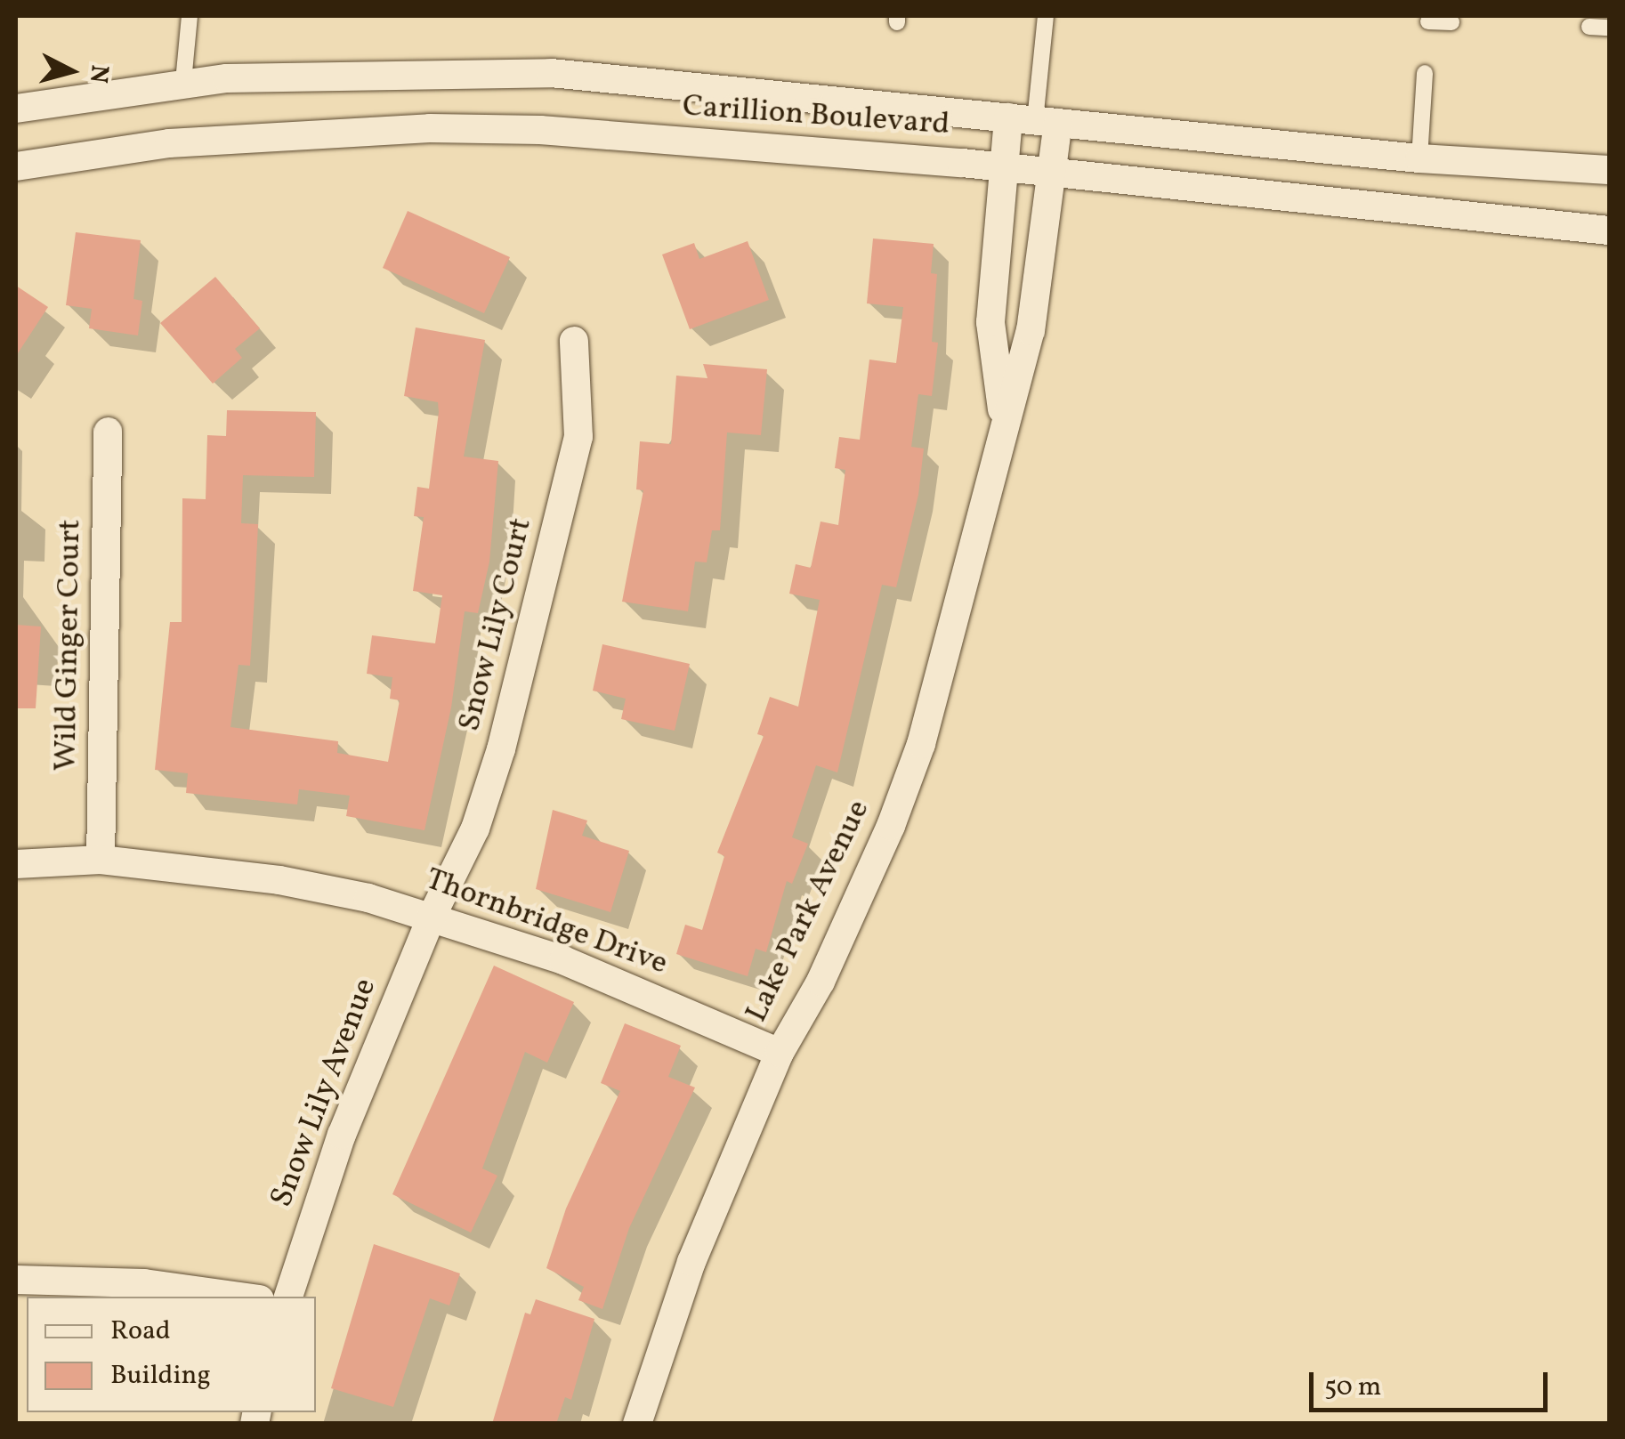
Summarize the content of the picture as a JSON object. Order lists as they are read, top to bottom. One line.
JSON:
{"streets":{"street":["Carillion Boulevard","Snow Lily Court","Wild Ginger Court","Lake Park Avenue","Thornbridge Drive","Snow Lily Avenue"]},"crossings":[["Carillion Boulevard","Lake Park Avenue"],["Snow Lily Court","Thornbridge Drive"],["Snow Lily Court","Snow Lily Avenue"],["Wild Ginger Court","Thornbridge Drive"],["Lake Park Avenue","Thornbridge Drive"],["Thornbridge Drive","Snow Lily Avenue"]],"legend":["Road","Building"],"scale_bar":"50 m","north":"right"}
